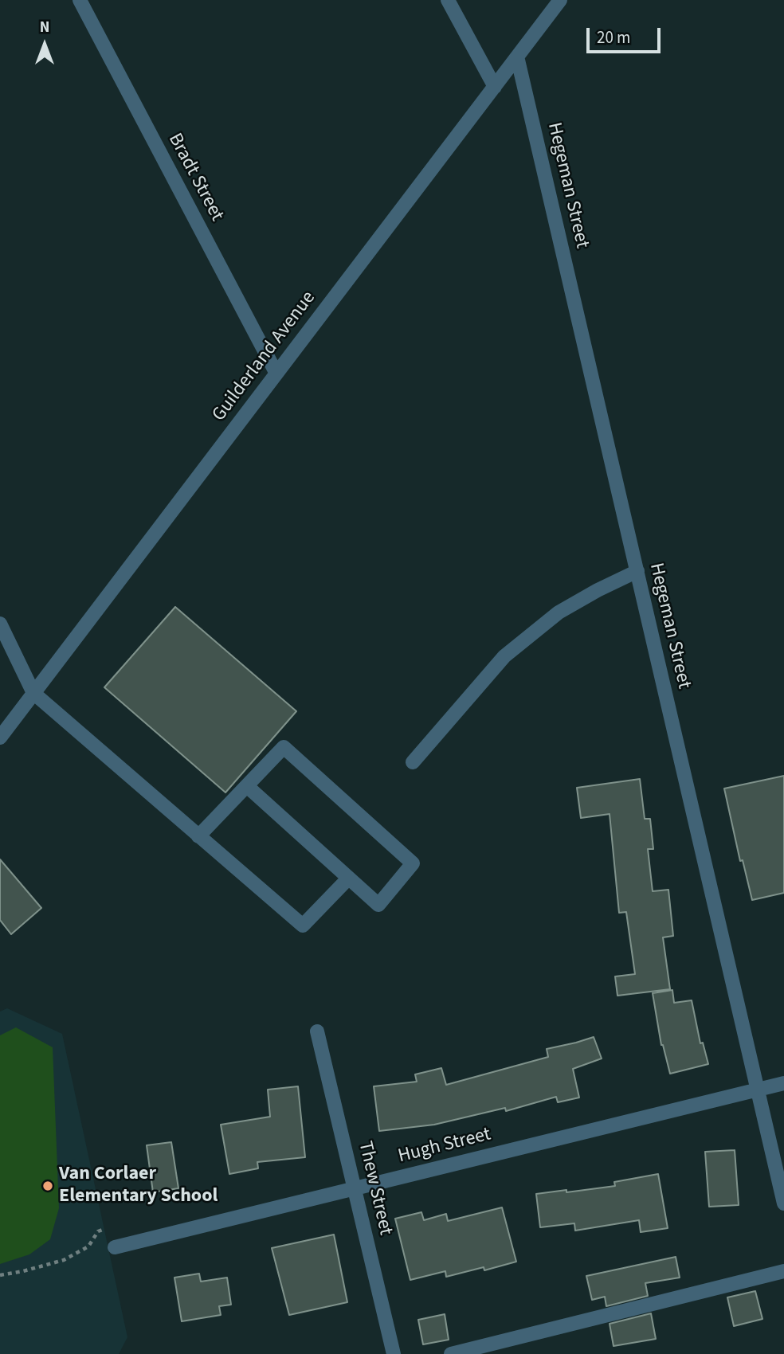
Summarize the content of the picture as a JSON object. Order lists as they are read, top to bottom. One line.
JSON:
{"streets":{"street":["Bradt Street","Hegeman Street","Guilderland Avenue","Hugh Street","Thew Street"]},"crossings":[["Bradt Street","Guilderland Avenue"],["Hegeman Street","Guilderland Avenue"],["Hegeman Street","Hugh Street"],["Hugh Street","Thew Street"]],"places":["Van Corlaer Elementary School"],"scale_bar":"20 m","north":"top"}
